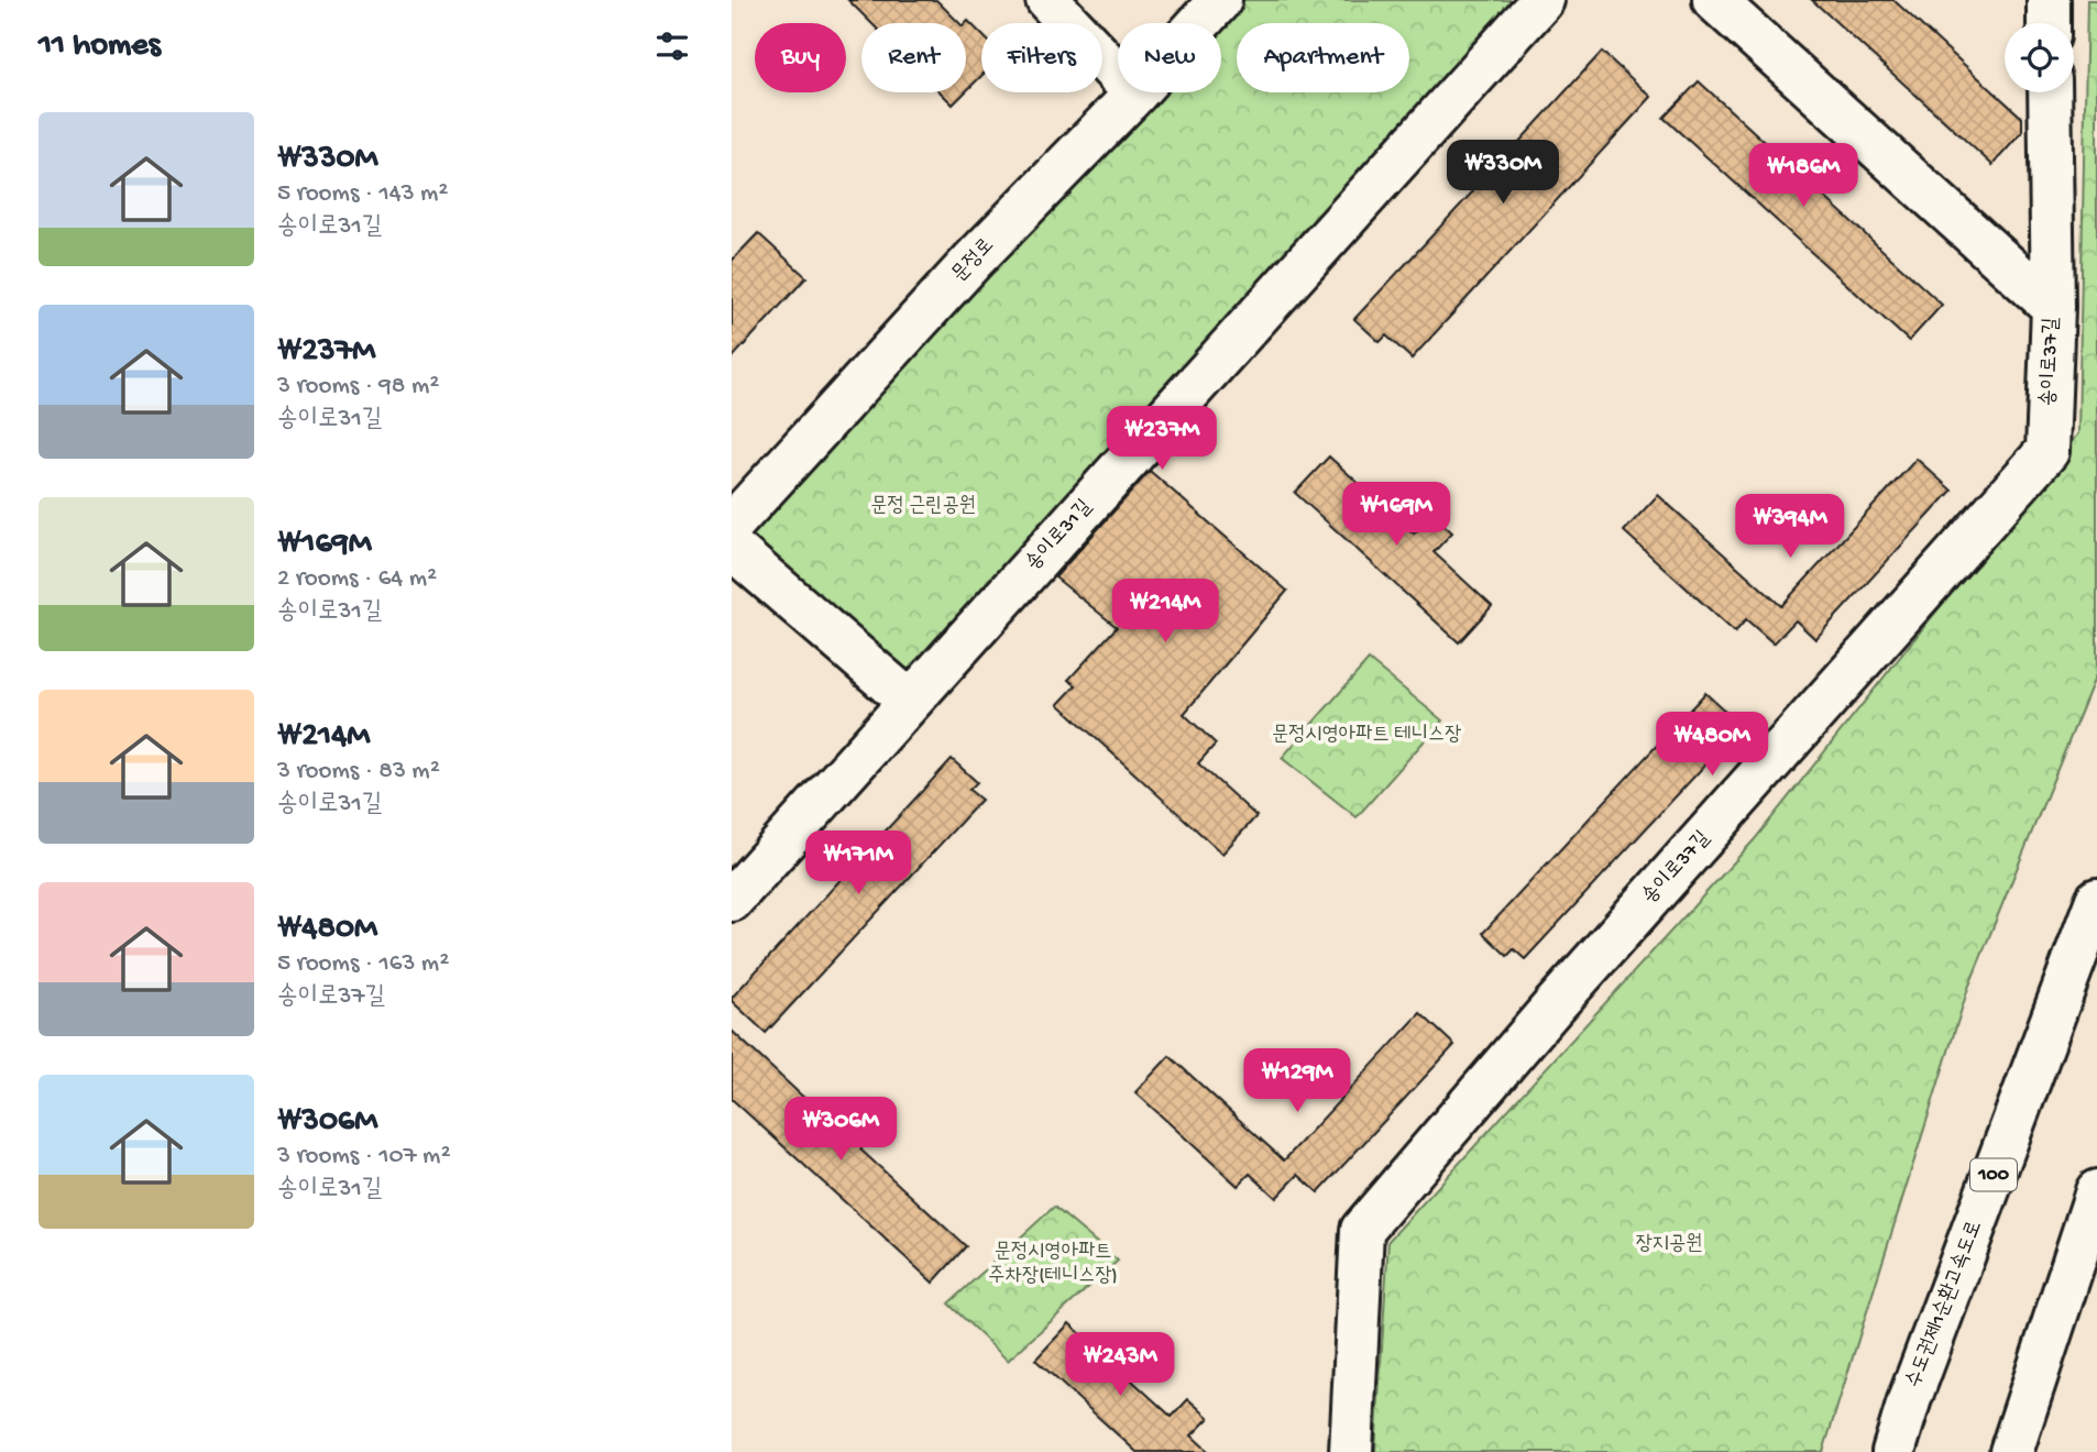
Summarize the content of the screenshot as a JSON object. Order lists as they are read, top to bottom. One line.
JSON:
{"streets":{"main road":["문정로","송이로37길","송이로31길","100","수도권제1순환고속도로"]},"parks":["문정 근린공원","문정시영아파트 테니스장","장지공원","문정시영아파트 주차장(테니스장)"],"page":{"heading":"11 homes","chip":["Buy","Rent","Filters","New","Apartment"],"list":[{"name":"₩330M","note":"5 rooms · 143 m² · 송이로31길"},{"name":"₩237M","note":"3 rooms · 98 m² · 송이로31길"},{"name":"₩169M","note":"2 rooms · 64 m² · 송이로31길"},{"name":"₩214M","note":"3 rooms · 83 m² · 송이로31길"},{"name":"₩480M","note":"5 rooms · 163 m² · 송이로37길"},{"name":"₩306M","note":"3 rooms · 107 m² · 송이로31길"}],"price":["₩330M","₩186M","₩237M","₩169M","₩394M","₩214M","₩480M","₩171M","₩129M","₩306M","₩243M"]}}
